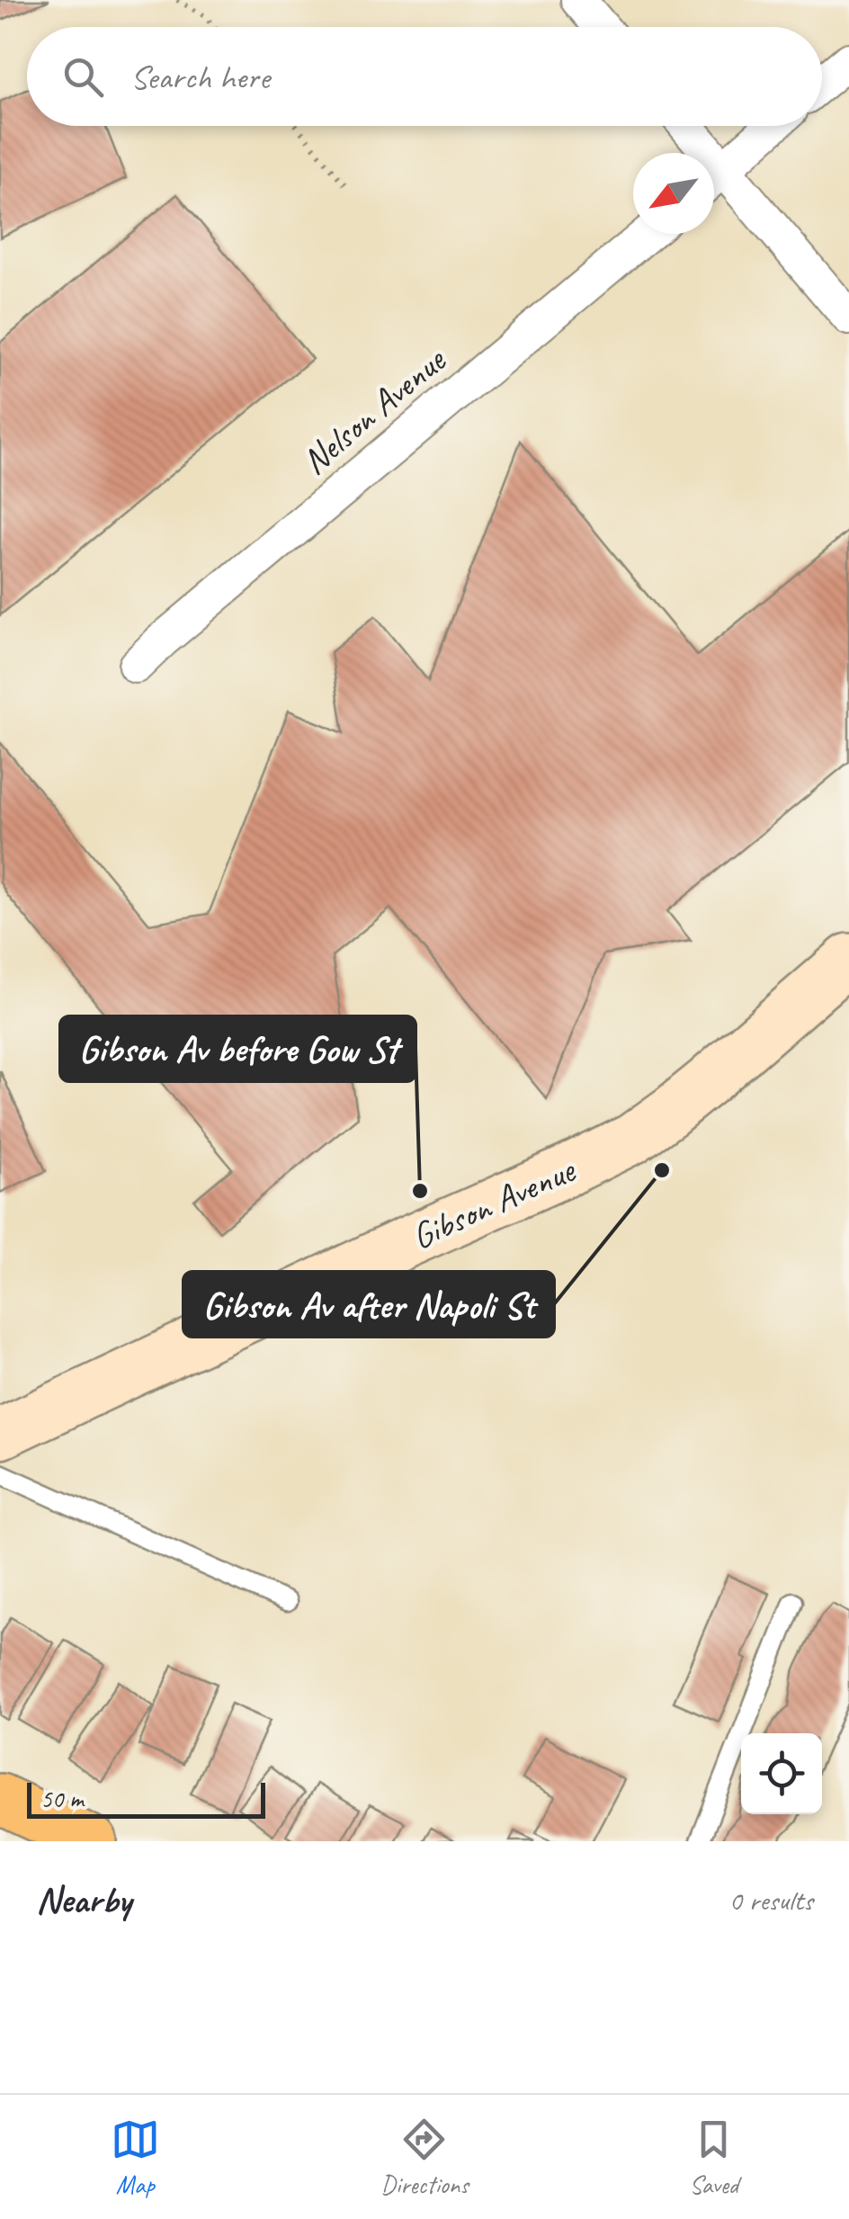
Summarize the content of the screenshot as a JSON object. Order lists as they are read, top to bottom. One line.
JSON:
{"streets":{"main road":["Gibson Avenue"],"street":["Nelson Avenue"]},"places":["Gibson Av after Napoli St","Gibson Av before Gow St"],"scale_bar":"50 m","north":"bottom left","page":{"search":"Search here","scale":"50 m","heading":["Nearby","0 results"],"nav":["Map","Directions","Saved"]}}
